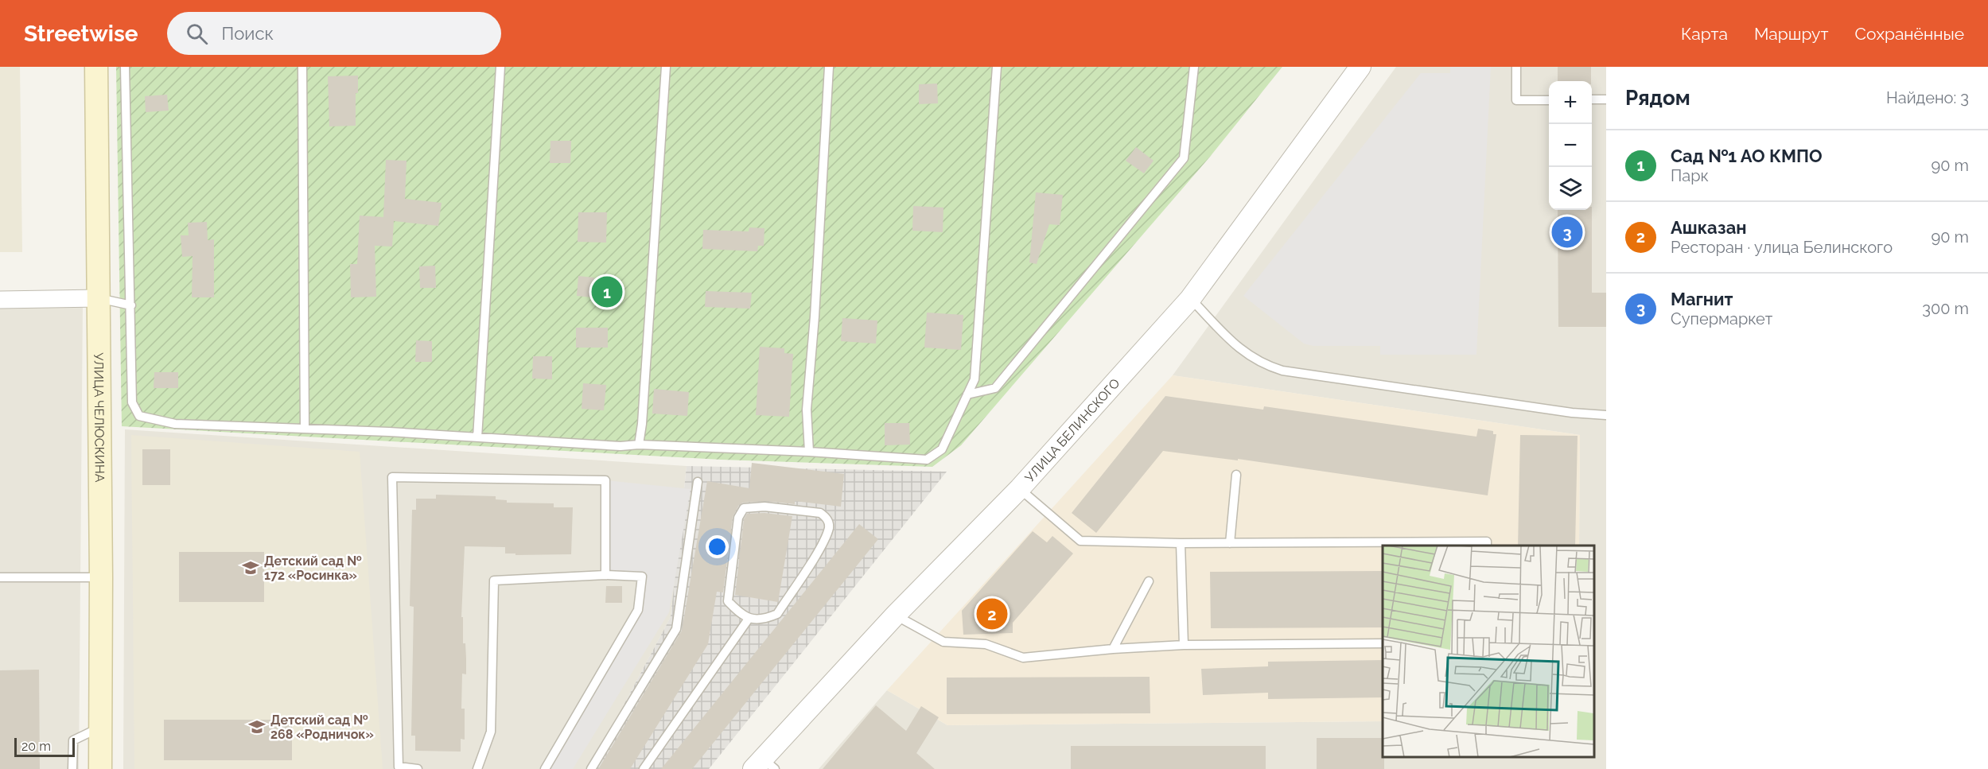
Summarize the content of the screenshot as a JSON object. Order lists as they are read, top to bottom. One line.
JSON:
{"streets":{"main road":["УЛИЦА ЧЕЛЮСКИНА"],"street":["УЛИЦА БЕЛИНСКОГО"]},"places":{"school or university":["Детский сад № 172 «Росинка»","Детский сад № 268 «Родничок»"]},"scale_bar":"20 m","page":{"header":"Streetwise","search":"Поиск","nav":["Карта","Маршрут","Сохранённые"],"heading":["Рядом","Найдено: 3"],"map_buttons":["+","−"],"list":[{"mark":"1","name":"Сад №1 АО КМПО","note":"Парк","value":"90 m"},{"mark":"2","name":"Ашказан","note":"Ресторан · улица Белинского","value":"90 m"},{"mark":"3","name":"Магнит","note":"Супермаркет","value":"300 m"}],"pins":["3","1","2"],"scale":"20 m"}}
